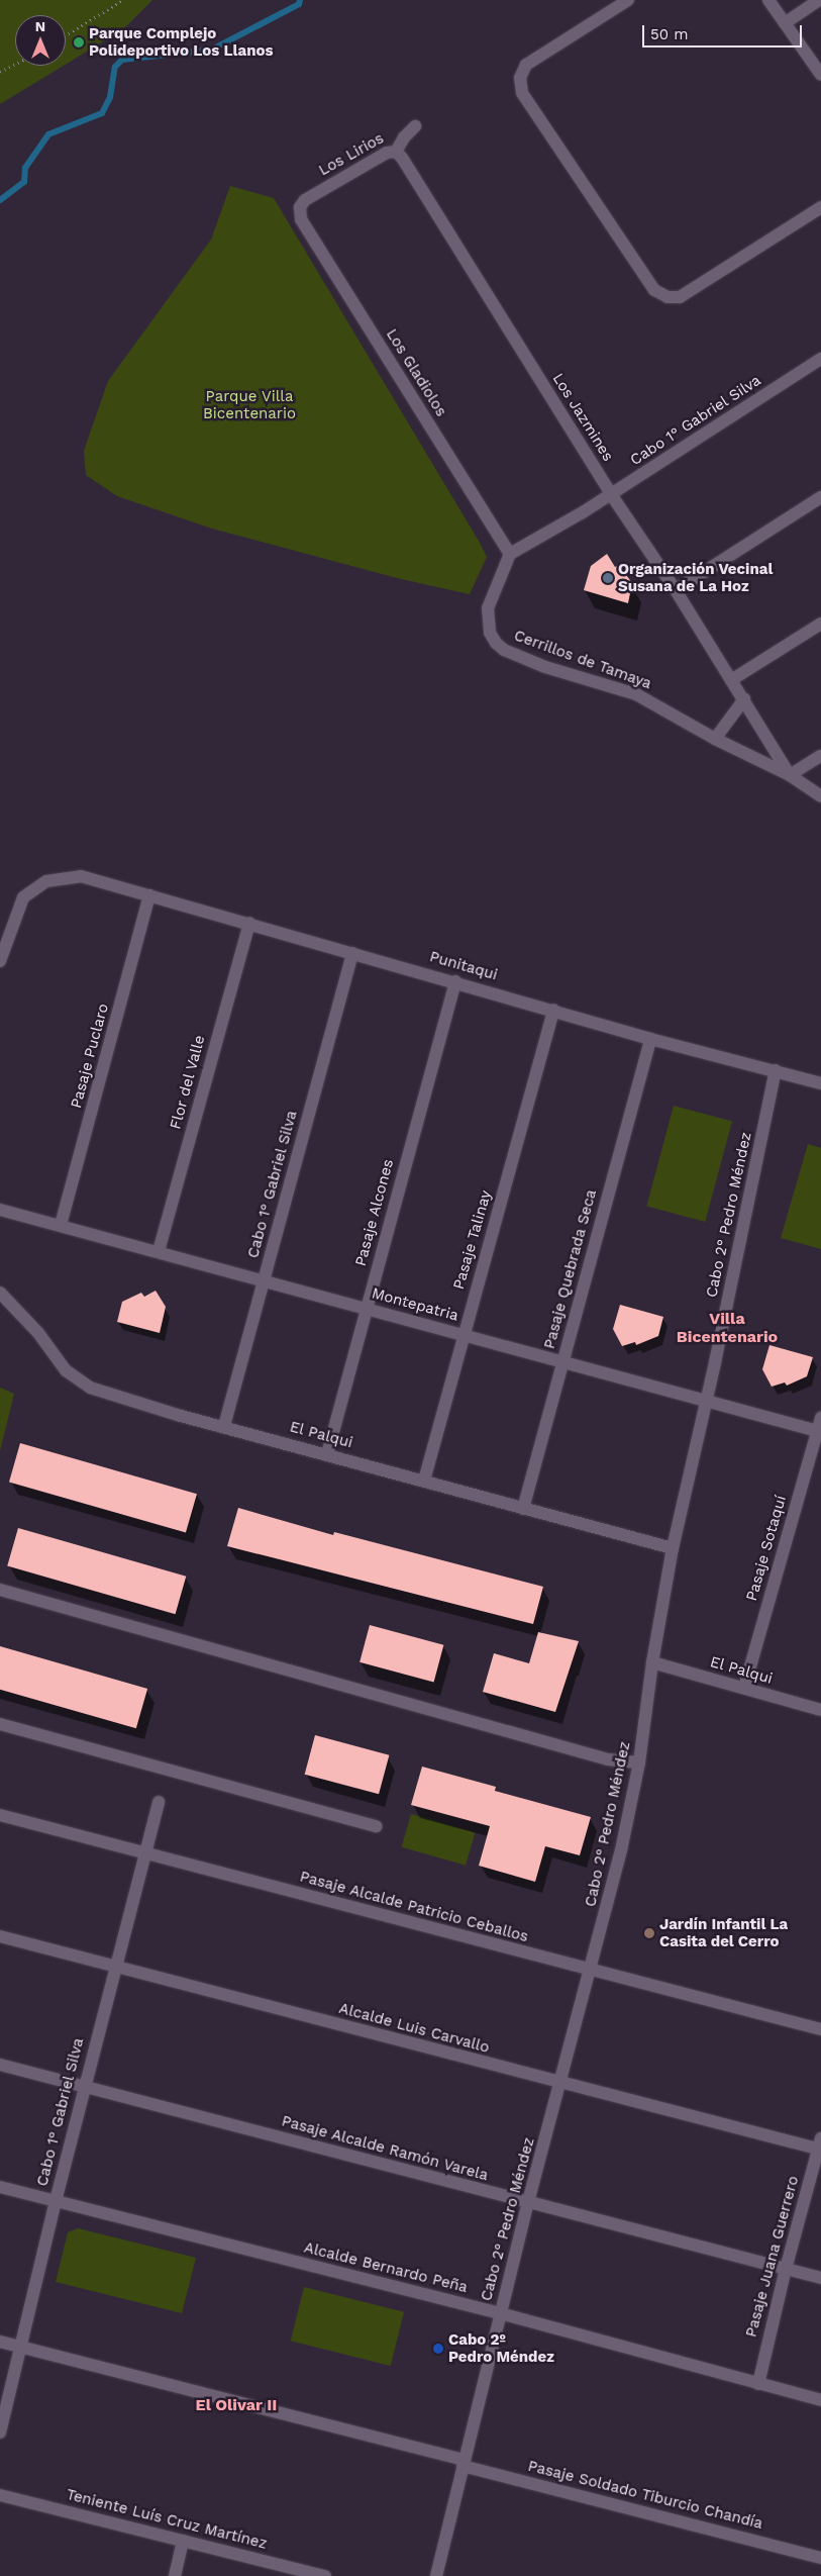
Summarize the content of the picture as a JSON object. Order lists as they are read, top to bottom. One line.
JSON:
{"streets":{"street":["Los Lirios","Los Gladiolos","Los Jazmines","Cabo 1° Gabriel Silva","Cerrillos de Tamaya","Punitaqui","Pasaje Puclaro","Flor del Valle","Pasaje Alcones","Cabo 2° Pedro Méndez","Pasaje Talinay","Pasaje Quebrada Seca","Montepatria","El Palqui","Pasaje Sotaquí","Pasaje Alcalde Patricio Ceballos","Alcalde Luis Carvallo","Pasaje Alcalde Ramón Varela","Pasaje Juana Guerrero","Alcalde Bernardo Peña","Pasaje Soldado Tiburcio Chandía","Teniente Luís Cruz Martínez"]},"crossings":[["Los Lirios","Los Gladiolos"],["Los Lirios","Los Jazmines"],["Los Gladiolos","Cabo 1° Gabriel Silva"],["Los Gladiolos","Cerrillos de Tamaya"],["Los Jazmines","Cabo 1° Gabriel Silva"],["Los Jazmines","Cerrillos de Tamaya"],["Cabo 1° Gabriel Silva","Cerrillos de Tamaya"],["Cabo 1° Gabriel Silva","Punitaqui"],["Cabo 1° Gabriel Silva","Montepatria"],["Cabo 1° Gabriel Silva","El Palqui"],["Cabo 1° Gabriel Silva","Pasaje Alcalde Patricio Ceballos"],["Cabo 1° Gabriel Silva","Alcalde Luis Carvallo"],["Cabo 1° Gabriel Silva","Pasaje Alcalde Ramón Varela"],["Cabo 1° Gabriel Silva","Alcalde Bernardo Peña"],["Cabo 1° Gabriel Silva","Pasaje Soldado Tiburcio Chandía"],["Punitaqui","Pasaje Puclaro"],["Punitaqui","Flor del Valle"],["Punitaqui","Pasaje Alcones"],["Punitaqui","Cabo 2° Pedro Méndez"],["Punitaqui","Pasaje Talinay"],["Punitaqui","Pasaje Quebrada Seca"],["Pasaje Puclaro","Montepatria"],["Flor del Valle","Montepatria"],["Pasaje Alcones","Montepatria"],["Pasaje Alcones","El Palqui"],["Cabo 2° Pedro Méndez","Montepatria"],["Cabo 2° Pedro Méndez","El Palqui"],["Cabo 2° Pedro Méndez","Pasaje Alcalde Patricio Ceballos"],["Cabo 2° Pedro Méndez","Alcalde Luis Carvallo"],["Cabo 2° Pedro Méndez","Pasaje Alcalde Ramón Varela"],["Cabo 2° Pedro Méndez","Alcalde Bernardo Peña"],["Cabo 2° Pedro Méndez","Pasaje Soldado Tiburcio Chandía"],["Pasaje Talinay","Montepatria"],["Pasaje Talinay","El Palqui"],["Pasaje Quebrada Seca","Montepatria"],["Pasaje Quebrada Seca","El Palqui"],["Montepatria","Pasaje Sotaquí"],["El Palqui","Pasaje Sotaquí"],["Alcalde Luis Carvallo","Pasaje Juana Guerrero"],["Pasaje Alcalde Ramón Varela","Pasaje Juana Guerrero"],["Pasaje Juana Guerrero","Alcalde Bernardo Peña"]],"districts":["Villa Bicentenario","El Olivar II"],"parks":["Parque Villa Bicentenario"],"places":["Parque Complejo Polideportivo Los Llanos","Organización Vecinal Susana de La Hoz","Jardín Infantil La Casita del Cerro","Cabo 2º Pedro Méndez"],"scale_bar":"50 m","north":"top"}
